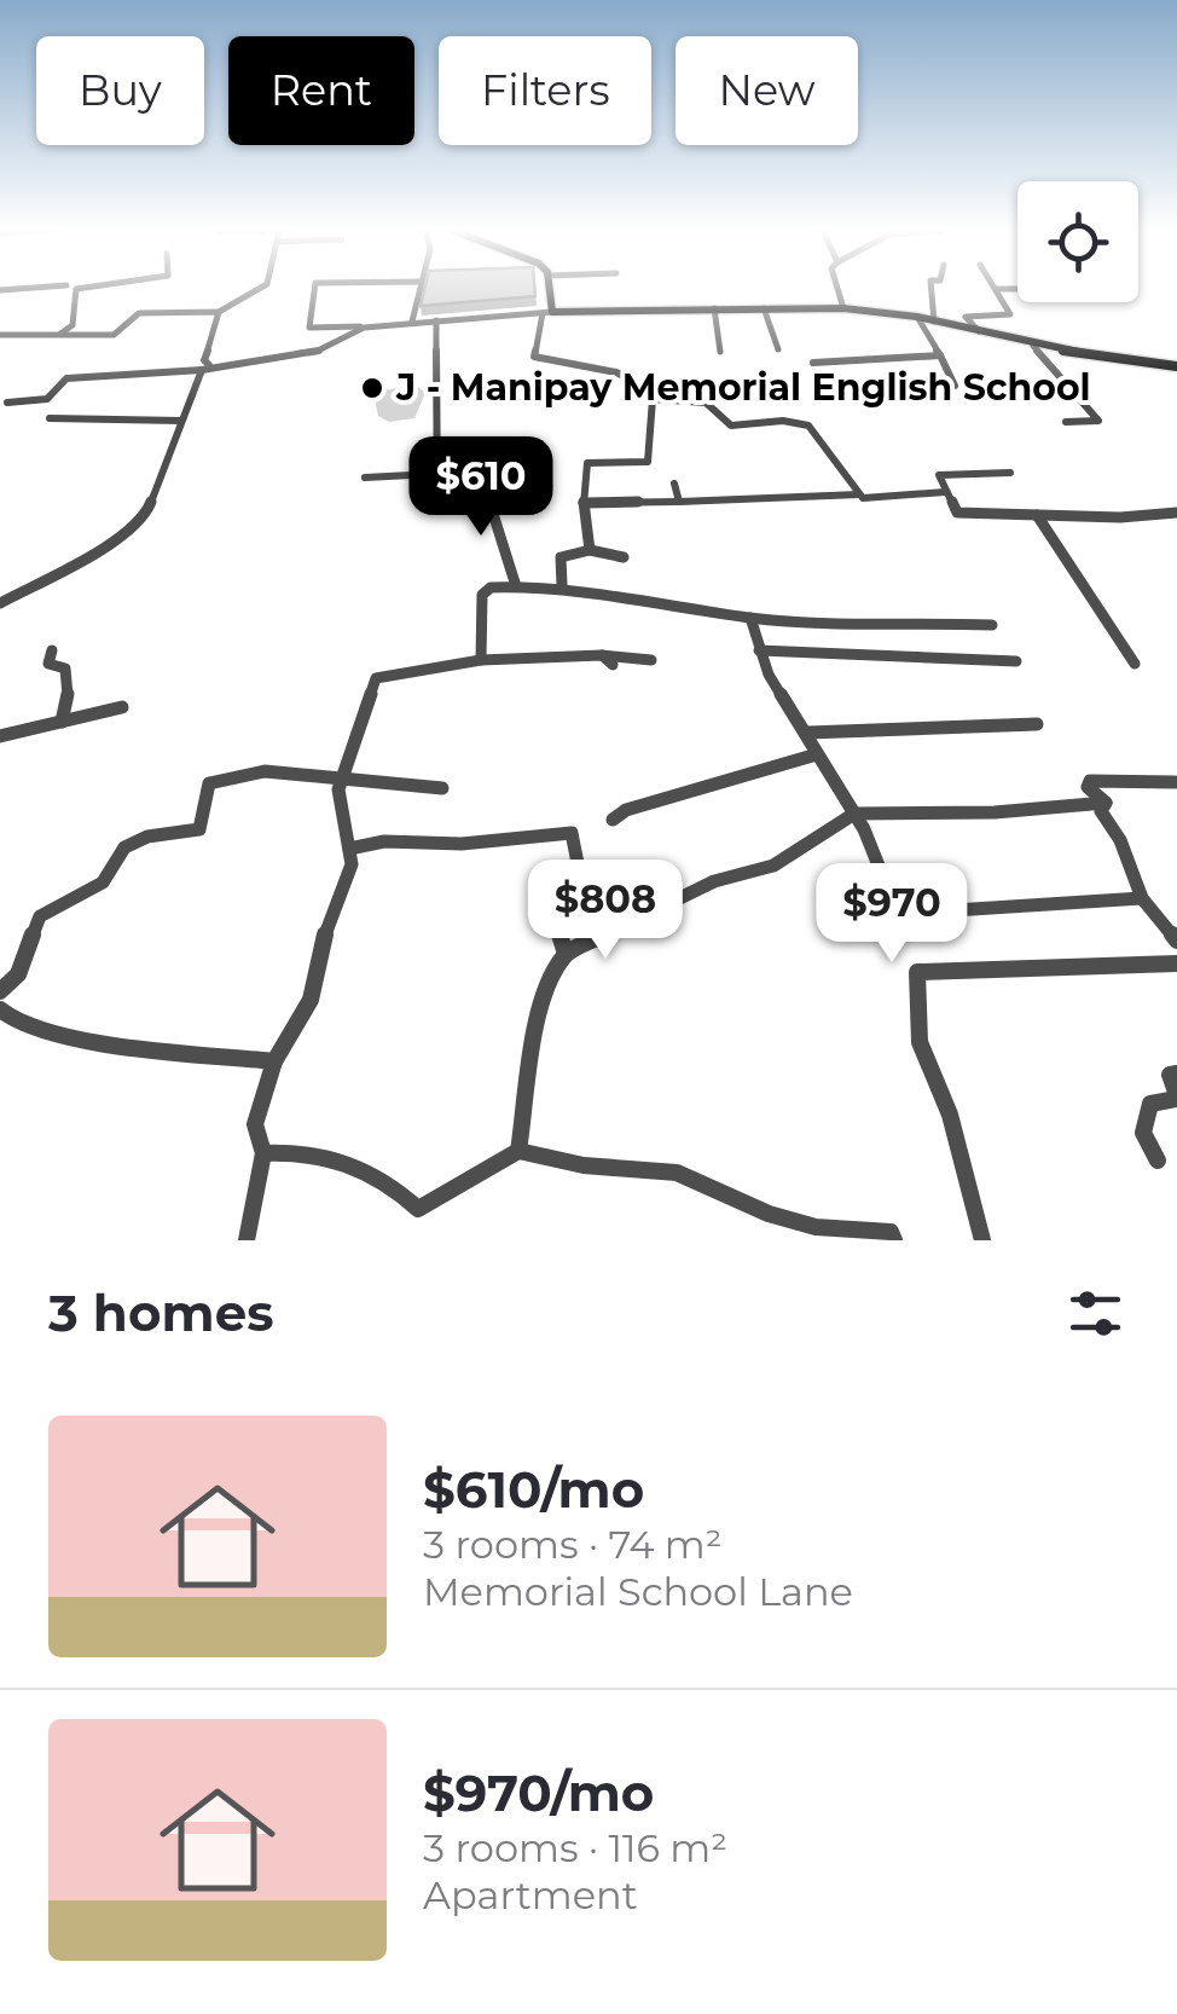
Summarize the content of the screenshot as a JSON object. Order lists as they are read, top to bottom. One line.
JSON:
{"places":["J - Manipay Memorial English School"],"page":{"chip":["Buy","Rent","Filters","New"],"price":["$610","$808","$970"],"heading":"3 homes","list":[{"name":"$610/mo","note":"3 rooms · 74 m² · Memorial School Lane"},{"name":"$970/mo","note":"3 rooms · 116 m² · Apartment"}]}}
